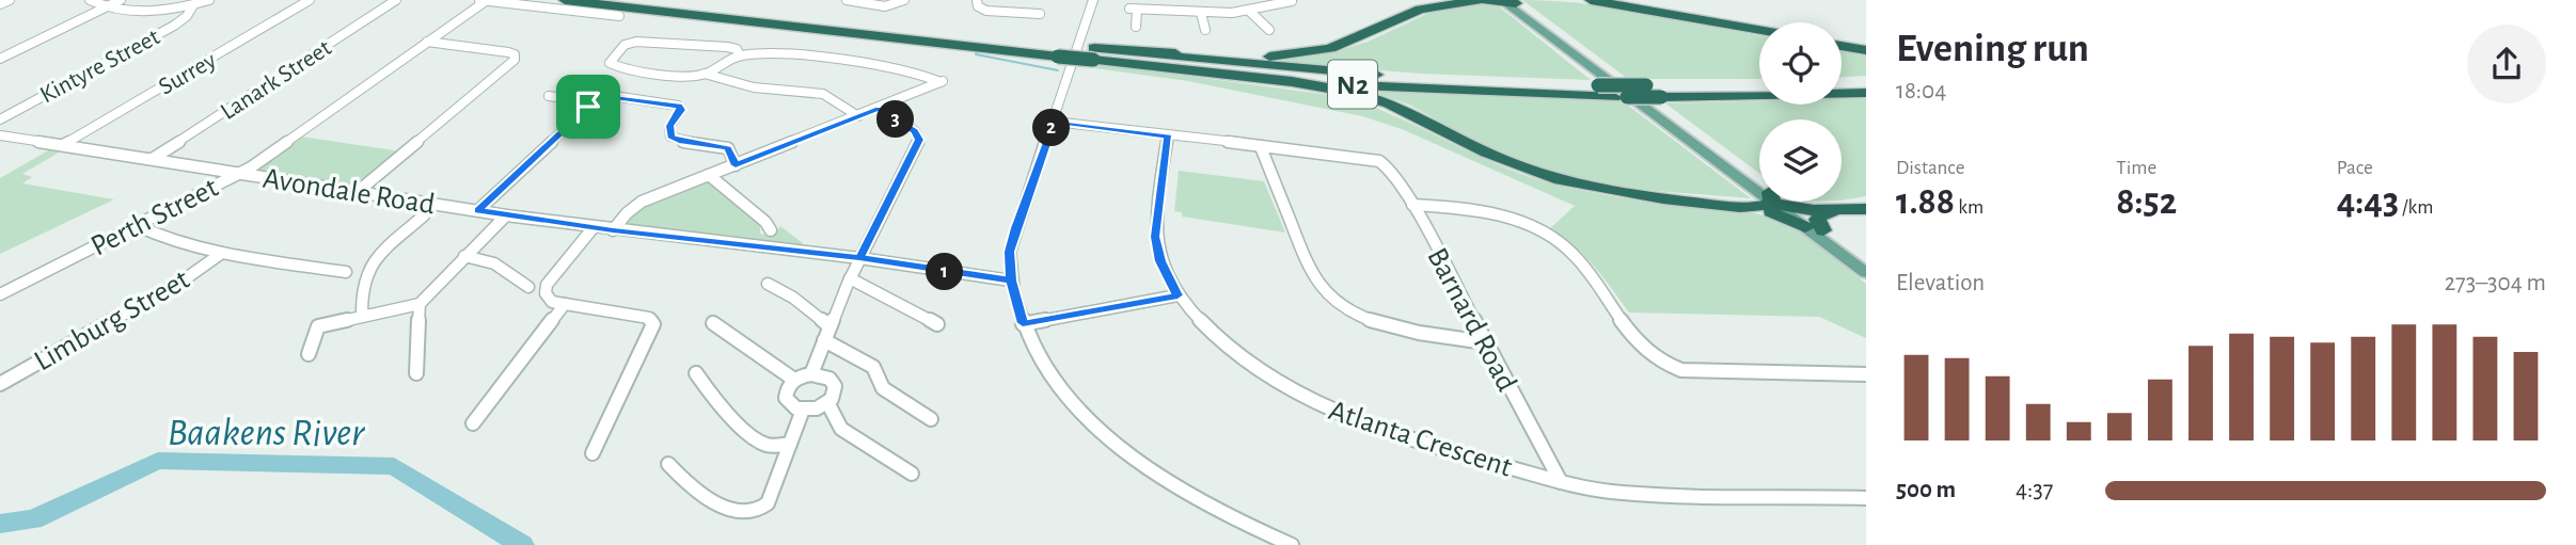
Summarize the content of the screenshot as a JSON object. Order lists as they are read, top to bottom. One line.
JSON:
{"streets":{"highway":["N2"],"street":["Kintyre Street","Surrey","Lanark Street","Avondale Road","Perth Street","Limburg Street","Barnard Road","Atlanta Crescent"]},"crossings":[["Surrey","Avondale Road"],["Lanark Street","Avondale Road"],["Avondale Road","Perth Street"],["Barnard Road","Atlanta Crescent"]],"water":["Baakens River"],"page":{"heading":["Evening run","18:04"],"pins":["3","2","1"],"stats":[["Distance","1.88 km"],["Time","8:52"],["Pace","4:43 /km"]],"chart":["Elevation","273–304 m"],"list":[{"name":"500 m","note":"4:37"}]}}
